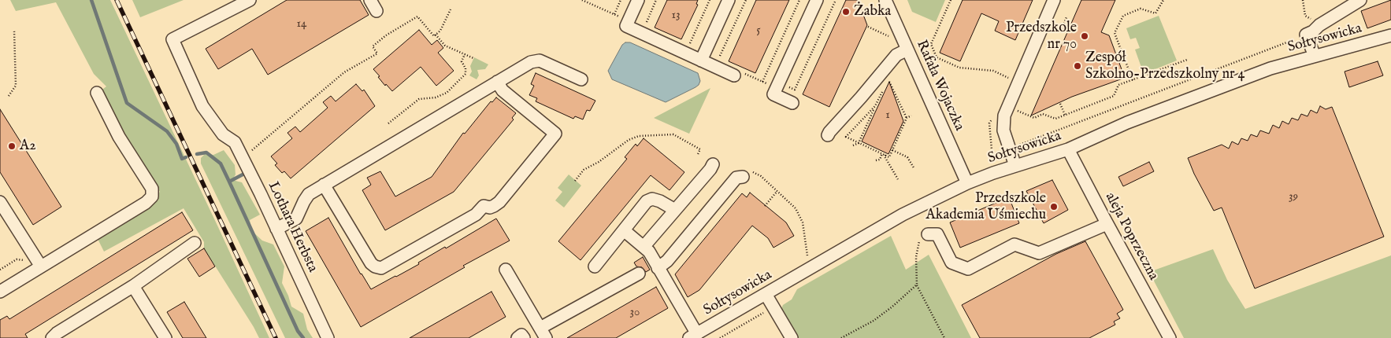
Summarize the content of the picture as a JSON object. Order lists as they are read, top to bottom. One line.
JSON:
{"streets":{"street":["Sołtysowicka","Rafała Wojaczka","Lothara Herbsta","aleja Poprzeczna"]},"crossings":[["Sołtysowicka","Rafała Wojaczka"],["Sołtysowicka","aleja Poprzeczna"]],"places":["Żabka","Przedszkole nr 70","Zespół Szkolno-Przedszkolny nr 4","A2","Przedszkole Akademia Uśmiechu"],"house_numbers":["13","14","5","1","39","30"]}
